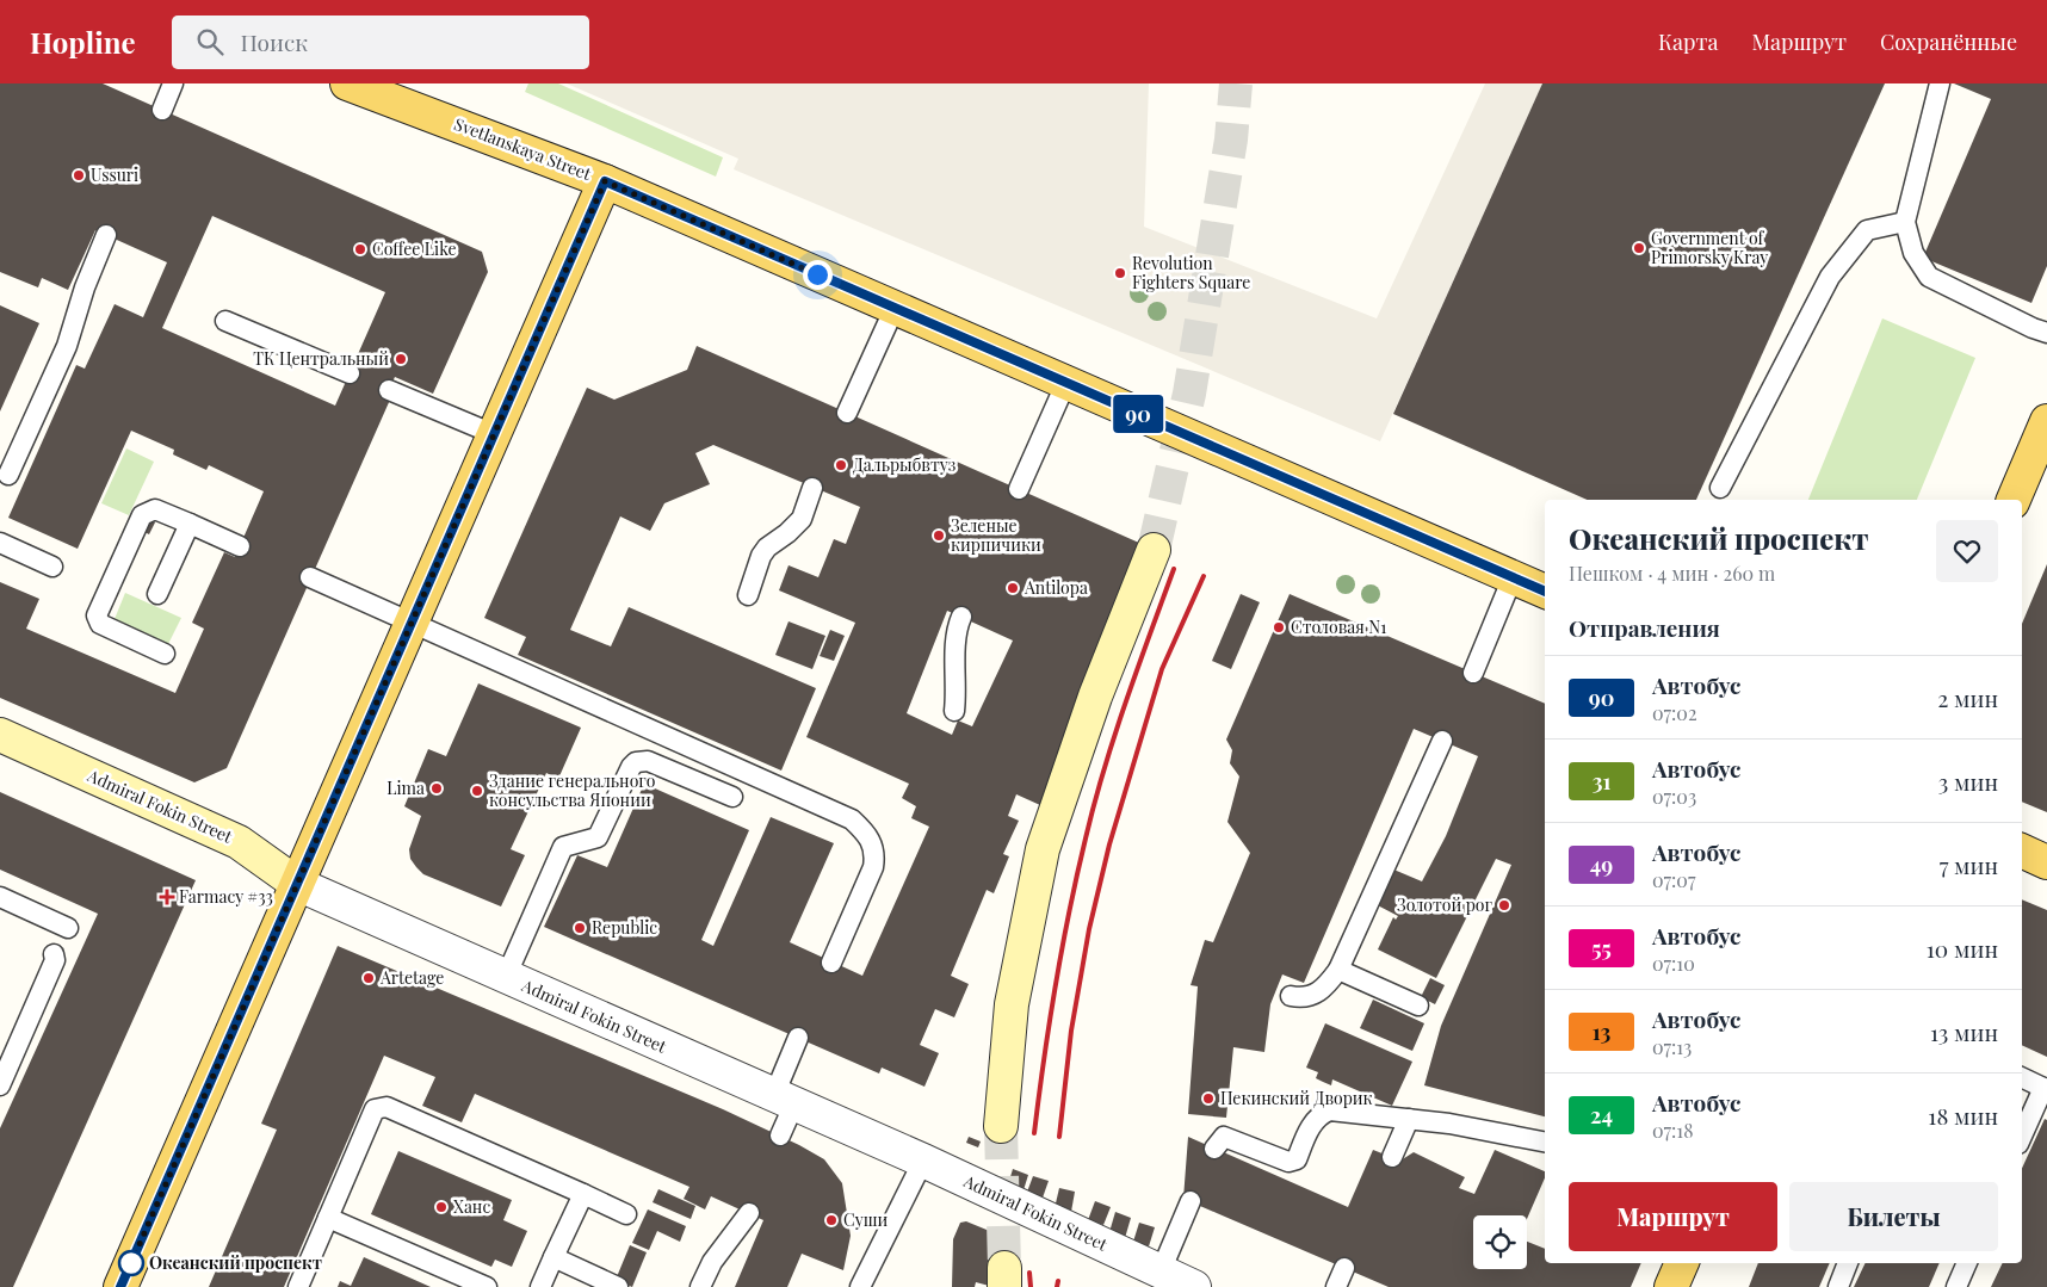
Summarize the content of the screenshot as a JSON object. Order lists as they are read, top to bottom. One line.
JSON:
{"streets":{"main road":["Svetlanskaya Street","Admiral Fokin Street"]},"places":{"other":["Ussuri","Government of Primorsky Kray","Coffee Like","Revolution Fighters Square","ТК Центральный","Дальрыбвтуз","Зеленые кирпичики","Antilopa","Столовая N1","Lima","Здание генерального консульства Японии","Золотой рог","Republic","Artetage","Пекинский Дворик","Ханс","Суши","Океанский проспект"],"health":["Farmacy #33"]},"lines":["bus line 90"],"page":{"header":"Hopline","search":"Поиск","nav":["Карта","Маршрут","Сохранённые"],"on_map":"90","heading":[["Океанский проспект","Пешком · 4 мин · 260 m"],"Отправления"],"list":[{"mark":"90","name":"Автобус","note":"07:02","value":"2 мин"},{"mark":"31","name":"Автобус","note":"07:03","value":"3 мин"},{"mark":"49","name":"Автобус","note":"07:07","value":"7 мин"},{"mark":"55","name":"Автобус","note":"07:10","value":"10 мин"},{"mark":"13","name":"Автобус","note":"07:13","value":"13 мин"},{"mark":"24","name":"Автобус","note":"07:18","value":"18 мин"}],"buttons":["Маршрут","Билеты"]}}
